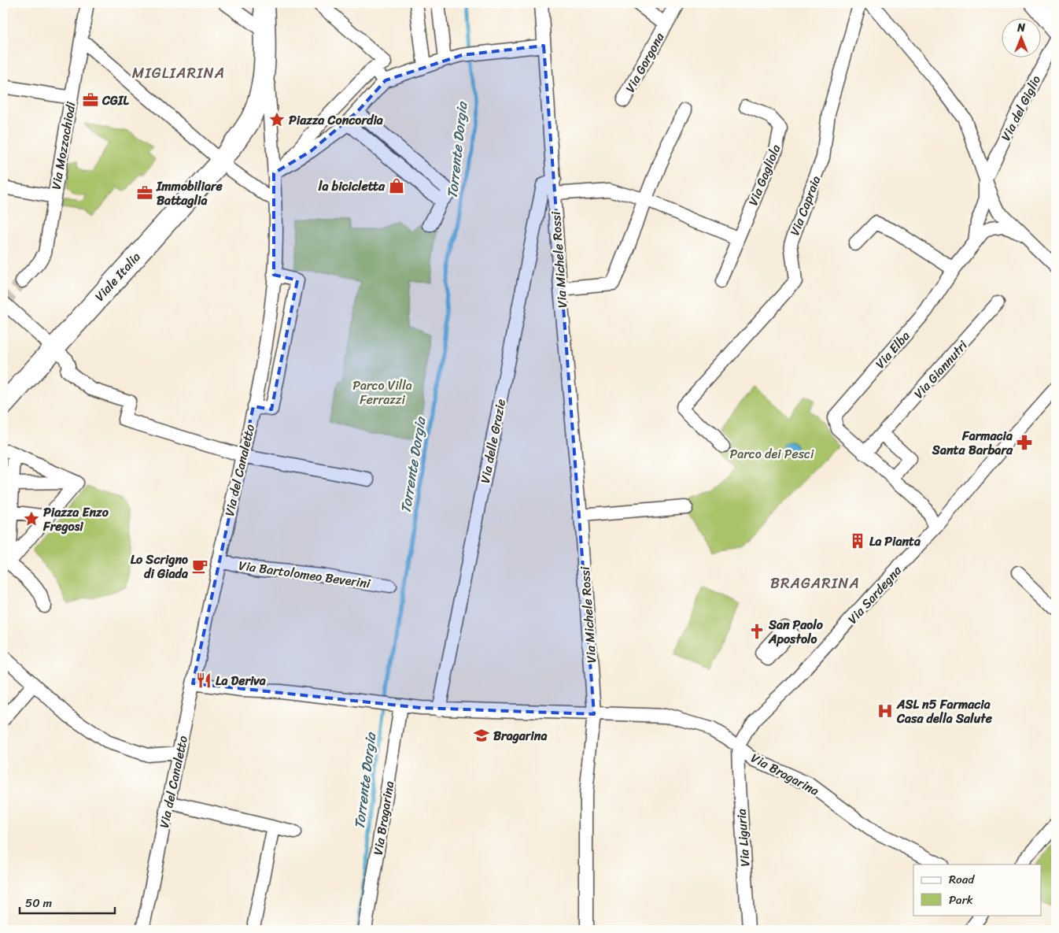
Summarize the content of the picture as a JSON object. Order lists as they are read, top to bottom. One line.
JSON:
{"streets":{"main road":["Viale Italia","Via del Canaletto"],"street":["Via Gorgona","Via del Giglio","Via Mozzachiodi","Via Gagliola","Via Capraia","Via Michele Rossi","Via Elba","Via Giannutri","Via delle Grazie","Via Bartolomeo Beverini","Via Sardegna","Via Bragarina","Via Liguria"]},"crossings":[["Via Michele Rossi","Via delle Grazie"],["Via Michele Rossi","Via Bragarina"],["Viale Italia","Via del Canaletto"],["Via Elba","Via Giannutri"],["Via delle Grazie","Via Bragarina"],["Via del Canaletto","Via Bartolomeo Beverini"],["Via del Canaletto","Via Bragarina"],["Via Sardegna","Via Bragarina"],["Via Sardegna","Via Liguria"],["Via Bragarina","Via Liguria"]],"districts":["MIGLIARINA","BRAGARINA"],"water":["Torrente Dorgia"],"parks":["Parco Villa Ferrazzi","Parco dei Pesci"],"places":{"office":["CGIL","Immobiliare Battaglia"],"place":["Piazza Concordia","Piazza Enzo Fregosi"],"shop":["la bicicletta"],"pharmacy":["Farmacia Santa Barbara"],"building":["La Pianta"],"cafe":["Lo Scrigno di Giada"],"church":["San Paolo Apostolo"],"restaurant":["La Deriva"],"hospital":["ASL n5 Farmacia Casa della Salute"],"school or university":["Bragarina"]},"legend":["Road","Park"],"scale_bar":"50 m","north":"top"}
